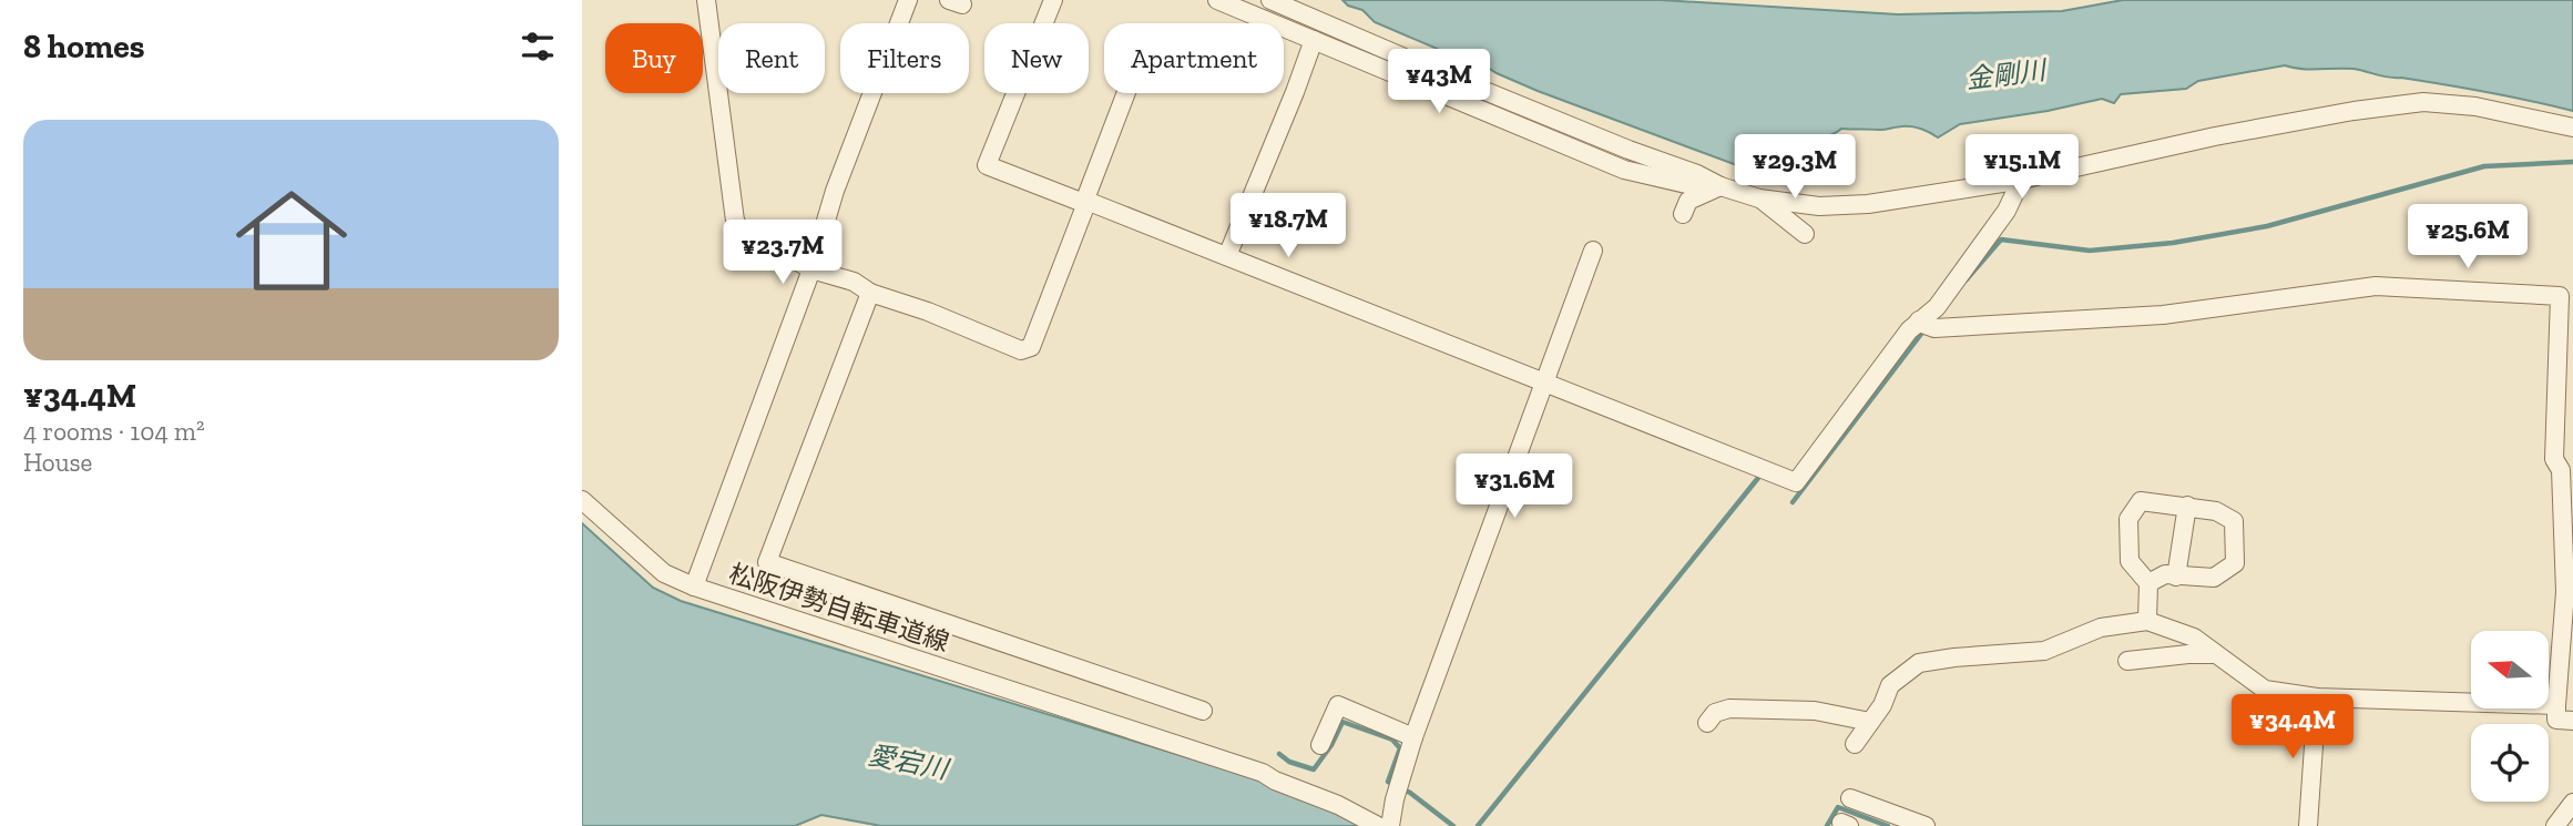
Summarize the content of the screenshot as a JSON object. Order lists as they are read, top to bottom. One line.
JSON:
{"streets":{"street":["松阪伊勢自転車道線"]},"water":["金剛川","愛宕川"],"north":"left","page":{"heading":"8 homes","chip":["Buy","Rent","Filters","New","Apartment"],"price":["¥43M","¥29.3M","¥15.1M","¥18.7M","¥25.6M","¥23.7M","¥31.6M","¥34.4M"],"list":[{"name":"¥34.4M","note":"4 rooms · 104 m² · House"}]}}
